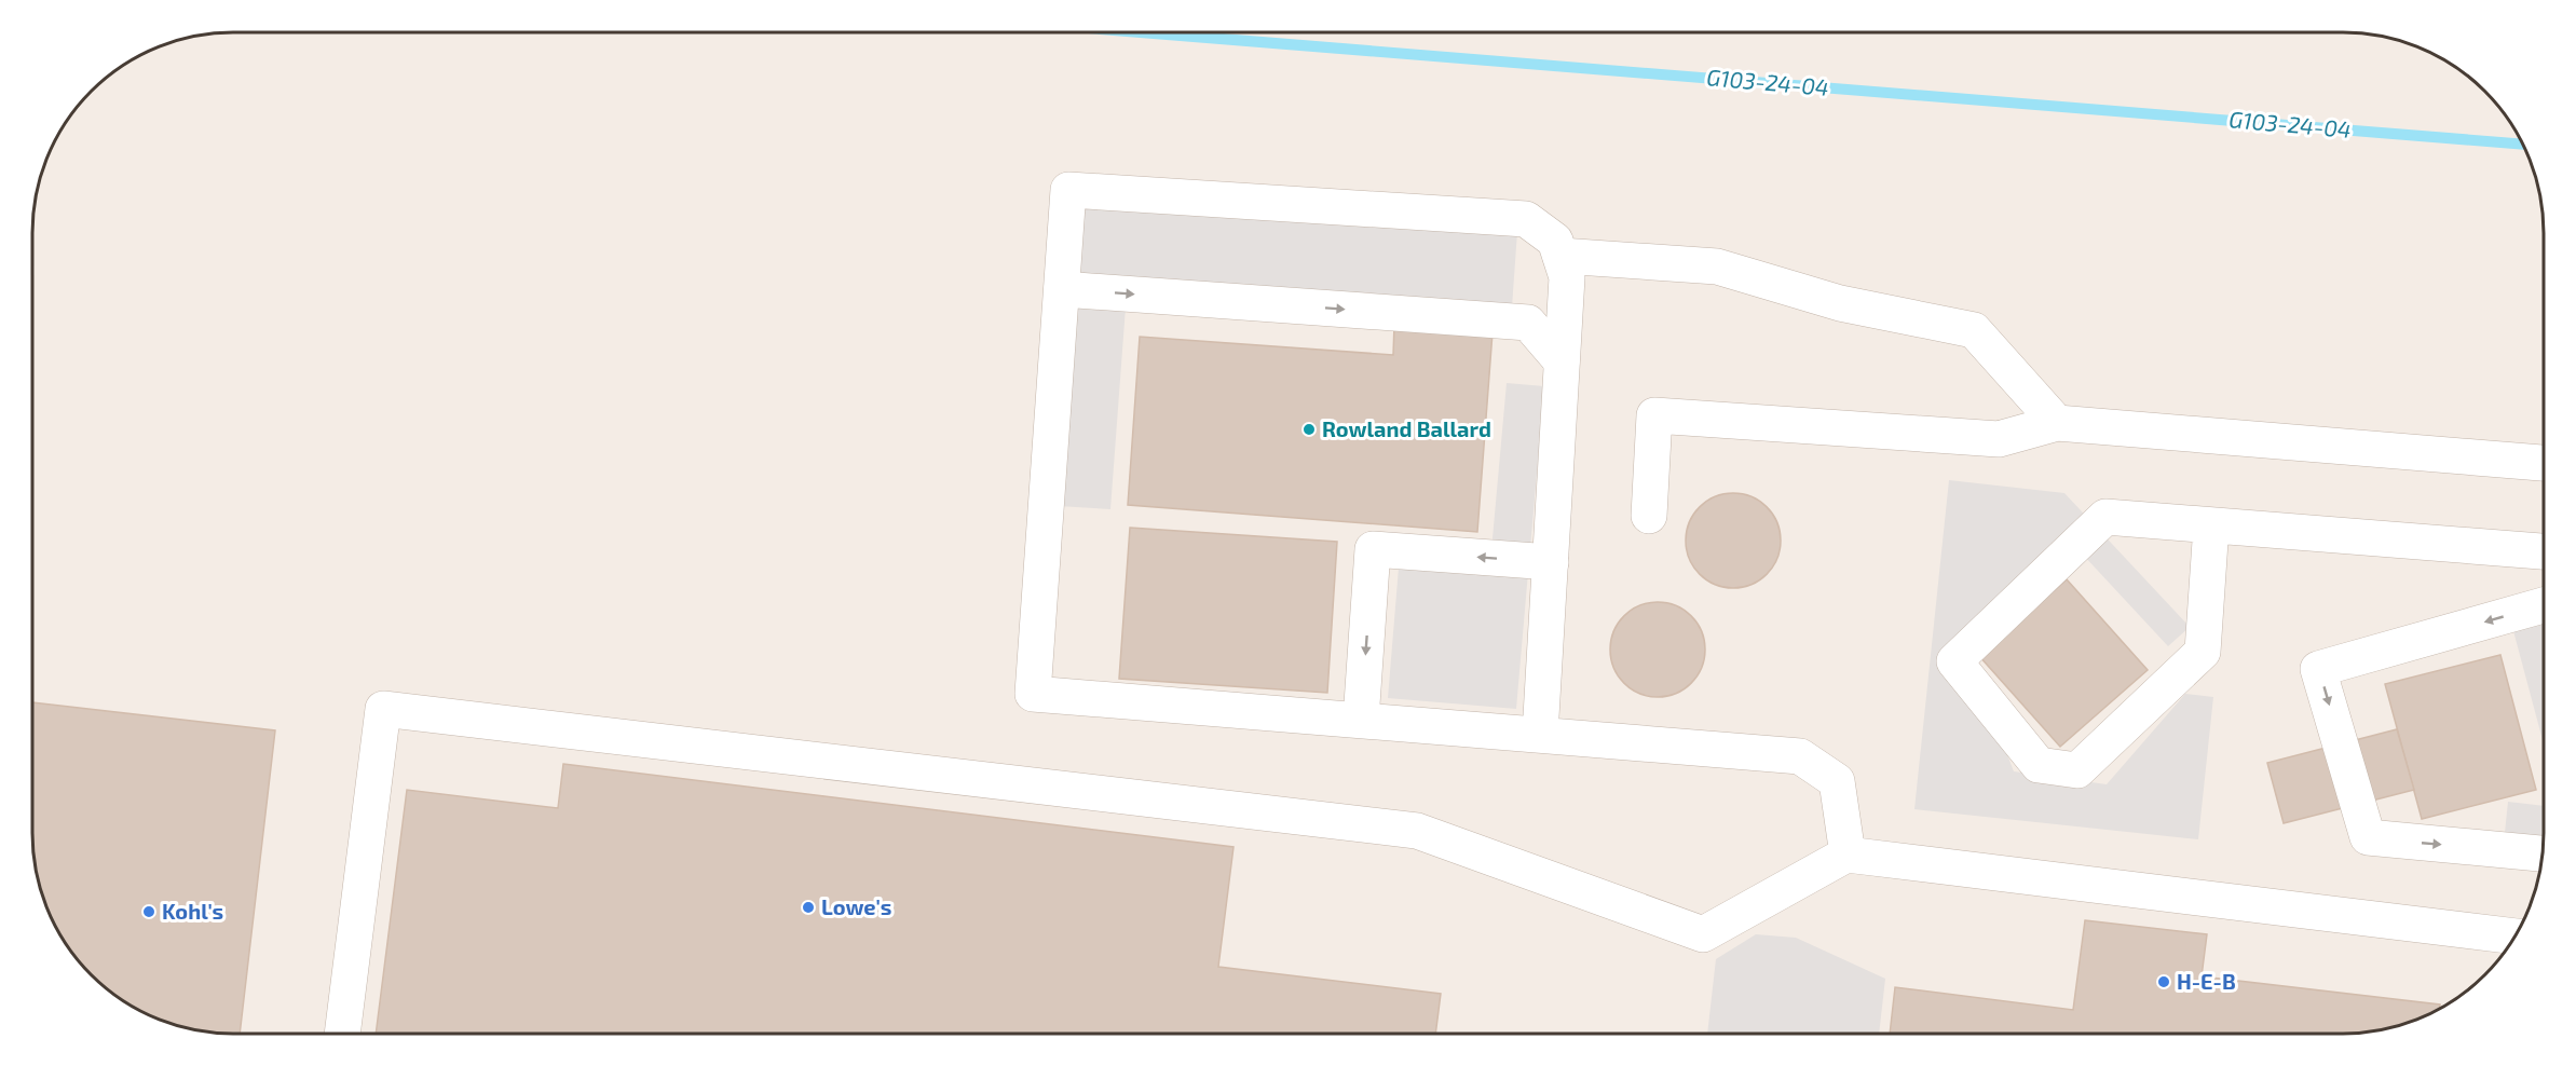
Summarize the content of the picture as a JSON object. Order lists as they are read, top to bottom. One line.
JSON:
{"water":["G103-24-04"],"places":["Rowland Ballard","Lowe's","Kohl's","H-E-B"]}
